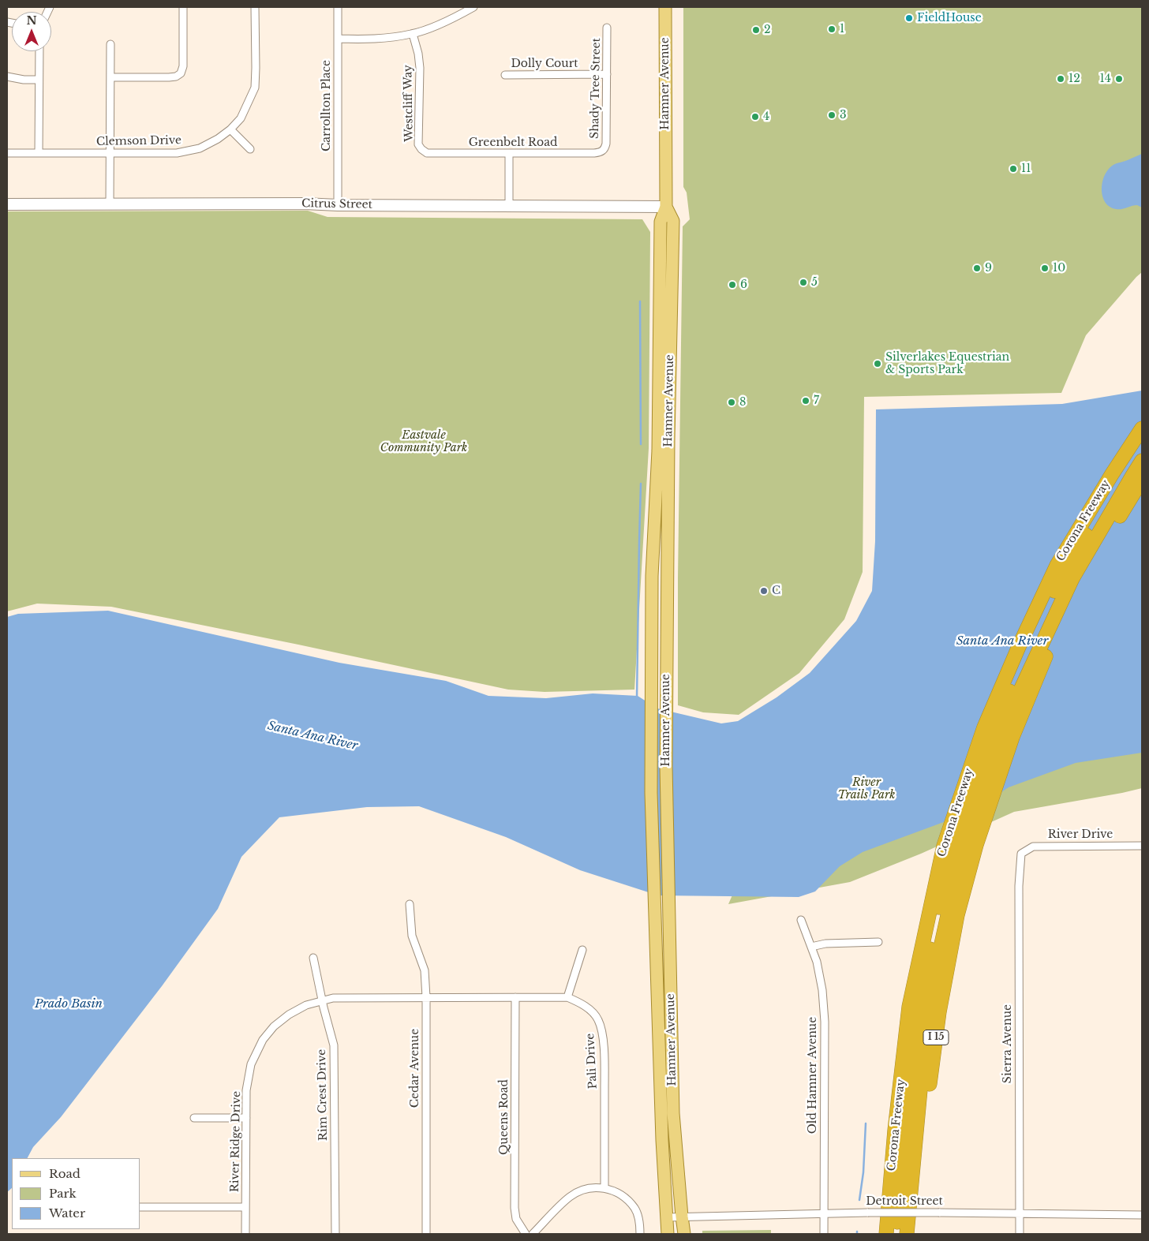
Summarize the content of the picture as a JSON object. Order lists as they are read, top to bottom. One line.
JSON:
{"streets":{"highway":["Corona Freeway","I 15"],"main road":["Hamner Avenue"],"street":["Dolly Court","Shady Tree Street","Westcliff Way","Carrollton Place","Clemson Drive","Greenbelt Road","Citrus Street","River Drive","Sierra Avenue","Pali Drive","Cedar Avenue","Old Hamner Avenue","Rim Crest Drive","Queens Road","River Ridge Drive","Detroit Street"]},"crossings":[["Dolly Court","Shady Tree Street"],["Hamner Avenue","Citrus Street"],["Hamner Avenue","Detroit Street"],["Shady Tree Street","Greenbelt Road"],["Westcliff Way","Greenbelt Road"],["Carrollton Place","Citrus Street"],["River Drive","Sierra Avenue"],["Sierra Avenue","Detroit Street"],["Pali Drive","Cedar Avenue"],["Pali Drive","Queens Road"],["Pali Drive","River Ridge Drive"],["Cedar Avenue","River Ridge Drive"],["Old Hamner Avenue","Detroit Street"],["Rim Crest Drive","River Ridge Drive"]],"water":["Santa Ana River","Prado Basin"],"parks":["Eastvale Community Park","River Trails Park"],"places":["FieldHouse","1","2","12","14","3","4","11","9","10","5","6","Silverlakes Equestrian & Sports Park","7","8","C"],"legend":["Road","Park","Water"],"north":"top"}
